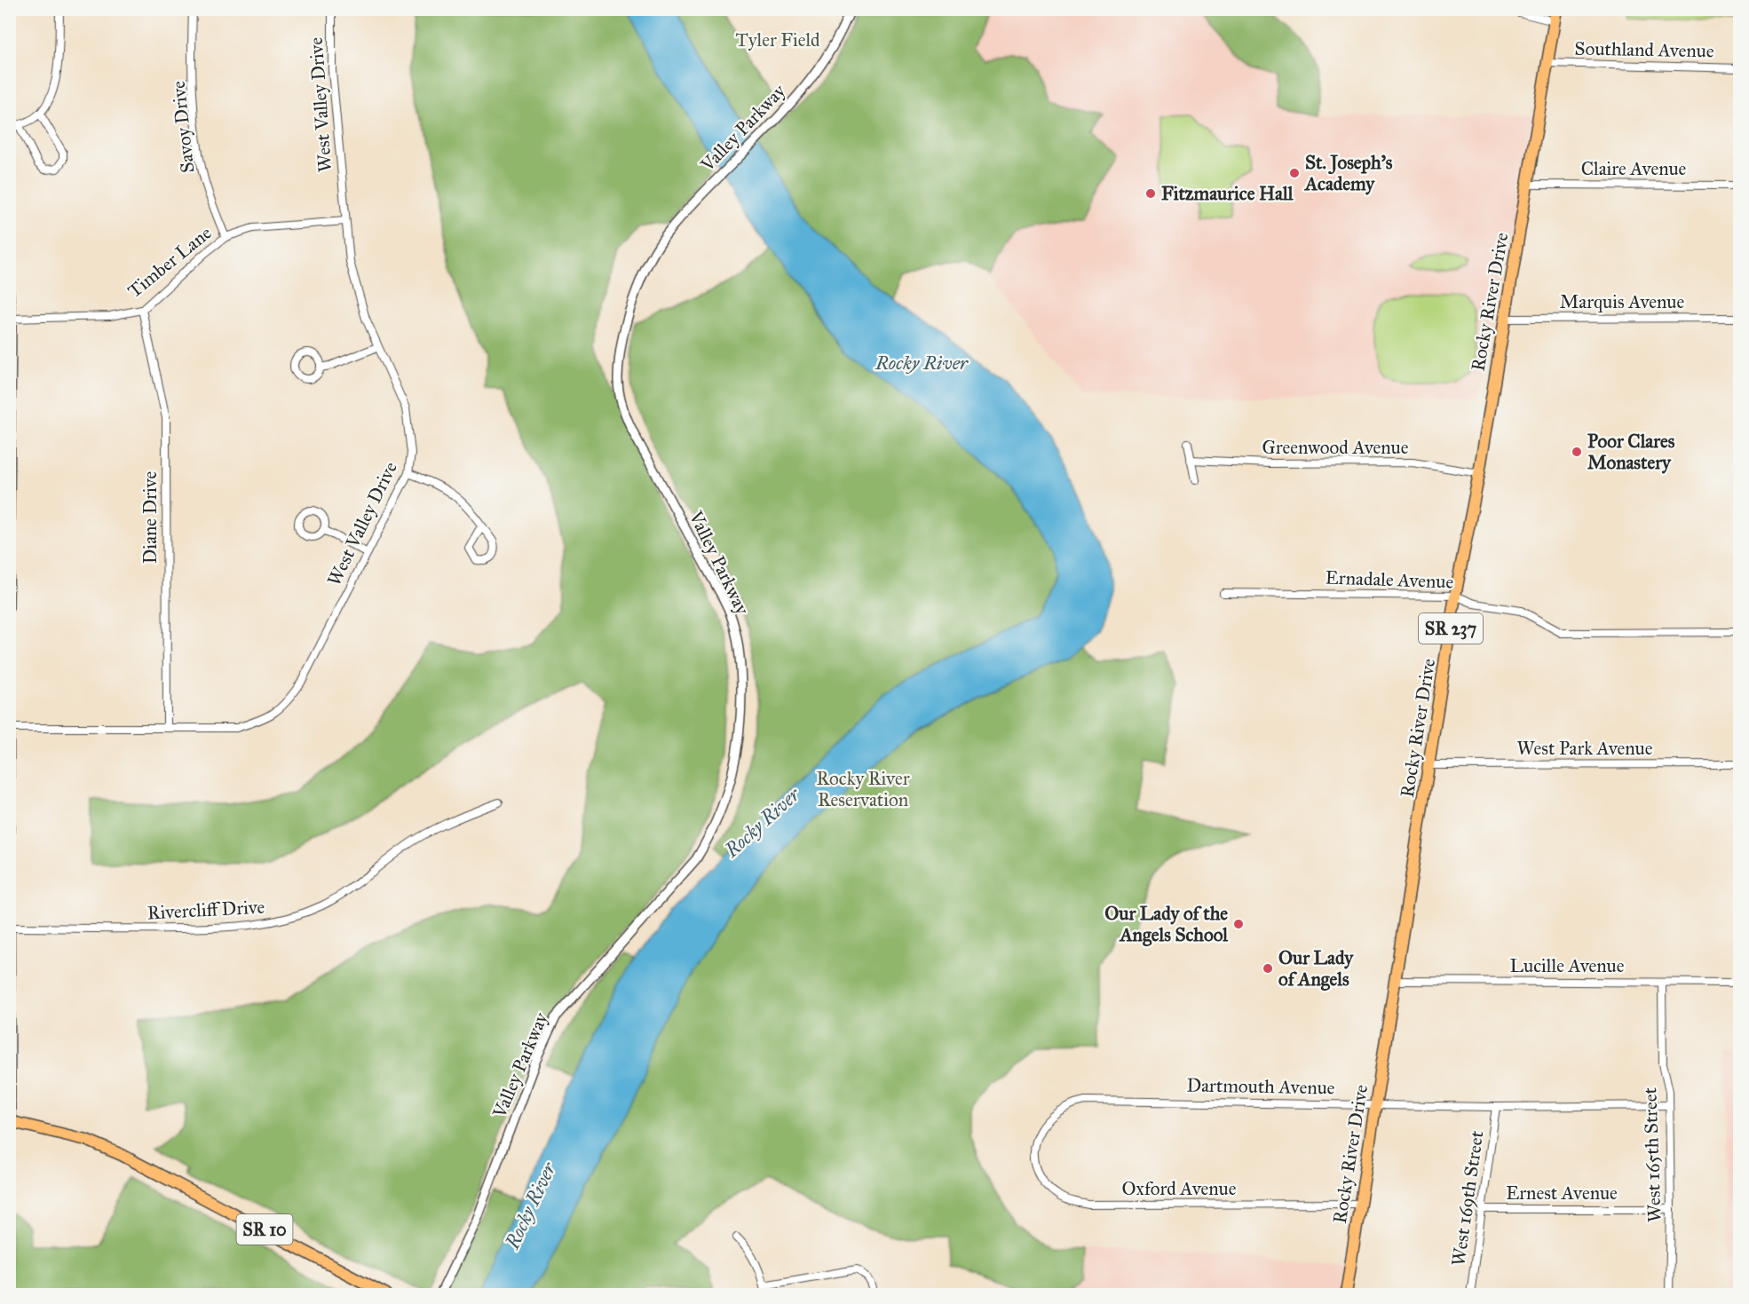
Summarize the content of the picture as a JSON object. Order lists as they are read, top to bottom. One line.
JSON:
{"streets":{"main road":["Rocky River Drive","SR 237","SR 10"],"street":["Southland Avenue","West Valley Drive","Savoy Drive","Valley Parkway","Claire Avenue","Timber Lane","Marquis Avenue","Greenwood Avenue","Diane Drive","Ernadale Avenue","West Park Avenue","Rivercliff Drive","Lucille Avenue","Dartmouth Avenue","West 165th Street","Oxford Avenue","Ernest Avenue","West 169th Street"]},"crossings":[["Southland Avenue","Rocky River Drive"],["West Valley Drive","Timber Lane"],["West Valley Drive","Diane Drive"],["Savoy Drive","Timber Lane"],["Claire Avenue","Rocky River Drive"],["Timber Lane","Diane Drive"],["Rocky River Drive","Marquis Avenue"],["Rocky River Drive","Greenwood Avenue"],["Rocky River Drive","Ernadale Avenue"],["Rocky River Drive","West Park Avenue"],["Rocky River Drive","Lucille Avenue"],["Rocky River Drive","Dartmouth Avenue"],["Rocky River Drive","Oxford Avenue"],["Lucille Avenue","West 165th Street"],["Dartmouth Avenue","West 165th Street"],["Dartmouth Avenue","Oxford Avenue"],["Dartmouth Avenue","West 169th Street"],["West 165th Street","Ernest Avenue"],["Ernest Avenue","West 169th Street"]],"water":["Rocky River"],"parks":["Tyler Field","Rocky River Reservation"],"places":["St. Joseph's Academy","Fitzmaurice Hall","Poor Clares Monastery","Our Lady of the Angels School","Our Lady of Angels"]}
